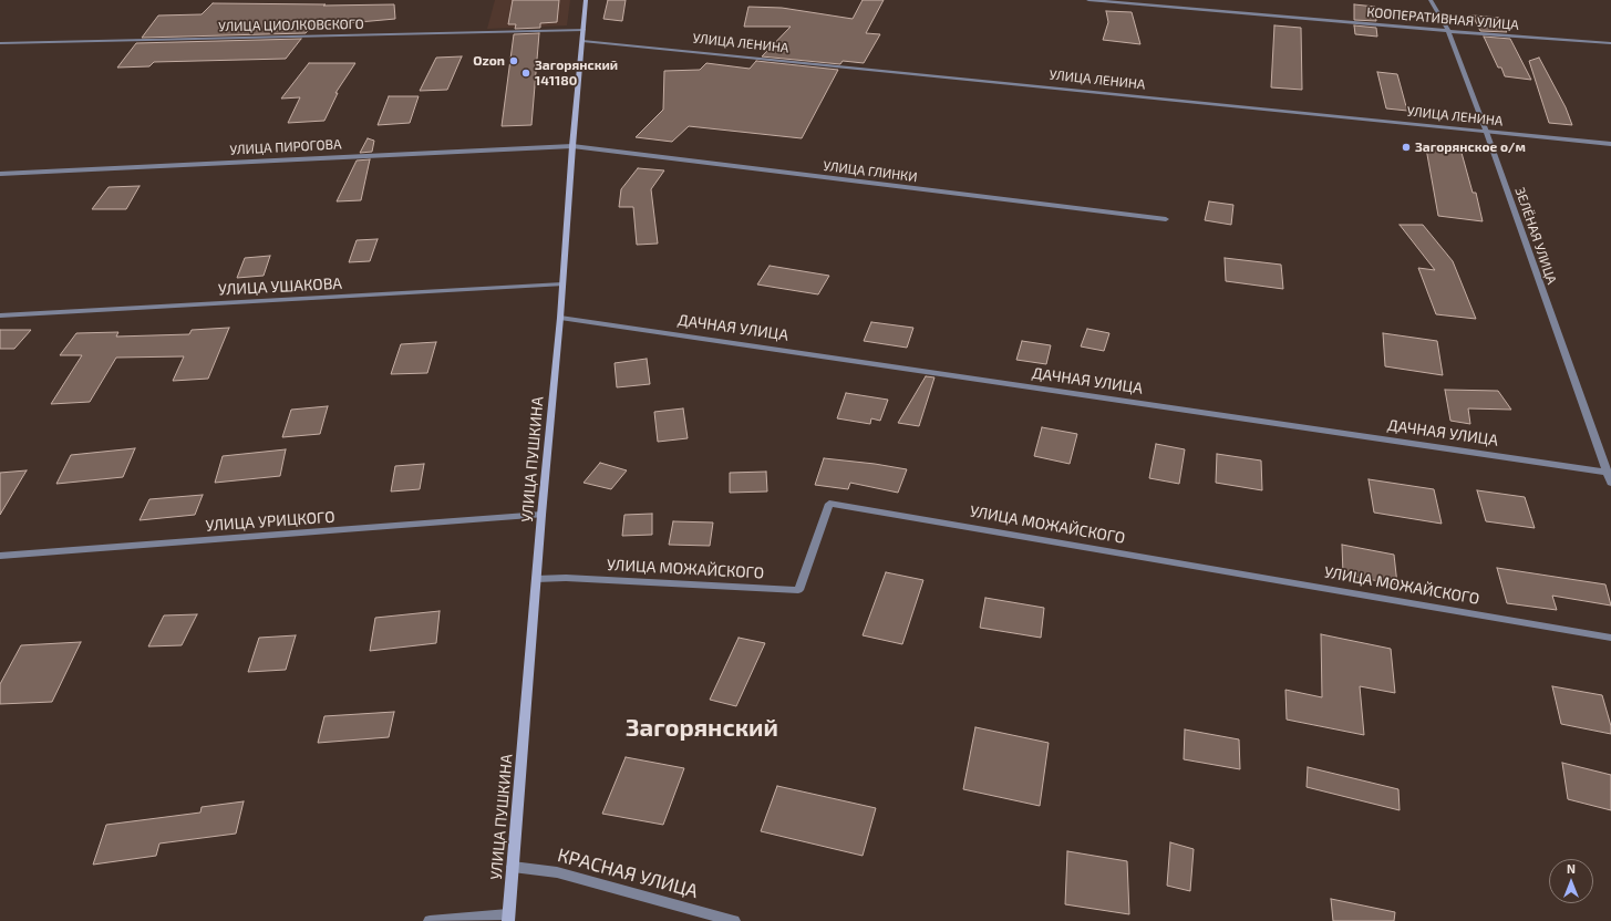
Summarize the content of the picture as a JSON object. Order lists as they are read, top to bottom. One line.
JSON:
{"streets":{"main road":["УЛИЦА ПУШКИНА"],"street":["КООПЕРАТИВНАЯ УЛИЦА","УЛИЦА ЦИОЛКОВСКОГО","УЛИЦА ЛЕНИНА","УЛИЦА ПИРОГОВА","УЛИЦА ГЛИНКИ","ЗЕЛЁНАЯ УЛИЦА","УЛИЦА УШАКОВА","ДАЧНАЯ УЛИЦА","УЛИЦА УРИЦКОГО","УЛИЦА МОЖАЙСКОГО","КРАСНАЯ УЛИЦА"]},"crossings":[["КООПЕРАТИВНАЯ УЛИЦА","ЗЕЛЁНАЯ УЛИЦА"],["УЛИЦА ЦИОЛКОВСКОГО","УЛИЦА ПУШКИНА"],["УЛИЦА ЛЕНИНА","ЗЕЛЁНАЯ УЛИЦА"],["УЛИЦА ЛЕНИНА","УЛИЦА ПУШКИНА"],["УЛИЦА ПИРОГОВА","УЛИЦА ГЛИНКИ"],["УЛИЦА ПИРОГОВА","УЛИЦА ПУШКИНА"],["УЛИЦА ГЛИНКИ","УЛИЦА ПУШКИНА"],["ЗЕЛЁНАЯ УЛИЦА","ДАЧНАЯ УЛИЦА"],["УЛИЦА УШАКОВА","УЛИЦА ПУШКИНА"],["ДАЧНАЯ УЛИЦА","УЛИЦА ПУШКИНА"],["УЛИЦА ПУШКИНА","УЛИЦА УРИЦКОГО"],["УЛИЦА ПУШКИНА","УЛИЦА МОЖАЙСКОГО"],["УЛИЦА ПУШКИНА","КРАСНАЯ УЛИЦА"]],"districts":["Загорянский"],"places":["Ozon","Загорянский 141180","Загорянское о/м"],"north":"top"}
